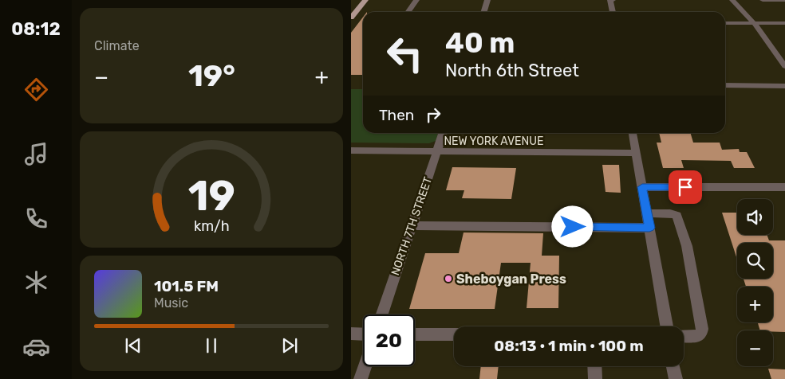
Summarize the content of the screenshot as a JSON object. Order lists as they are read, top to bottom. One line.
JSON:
{"streets":{"street":["NEW YORK AVENUE","NORTH 7TH STREET"]},"crossings":[["NEW YORK AVENUE","NORTH 7TH STREET"]],"places":["Sheboygan Press"],"page":{"tabs":"08:12","tile":"Climate","turn":["40 m","North 6th Street"],"heat":["−","19°","+"],"then":"Then","map_buttons":["+","−"],"song":["101.5 FM","Music"],"limit":"20","trip":"08:13 · 1 min · 100 m","gauge":["19","km/h"]}}
